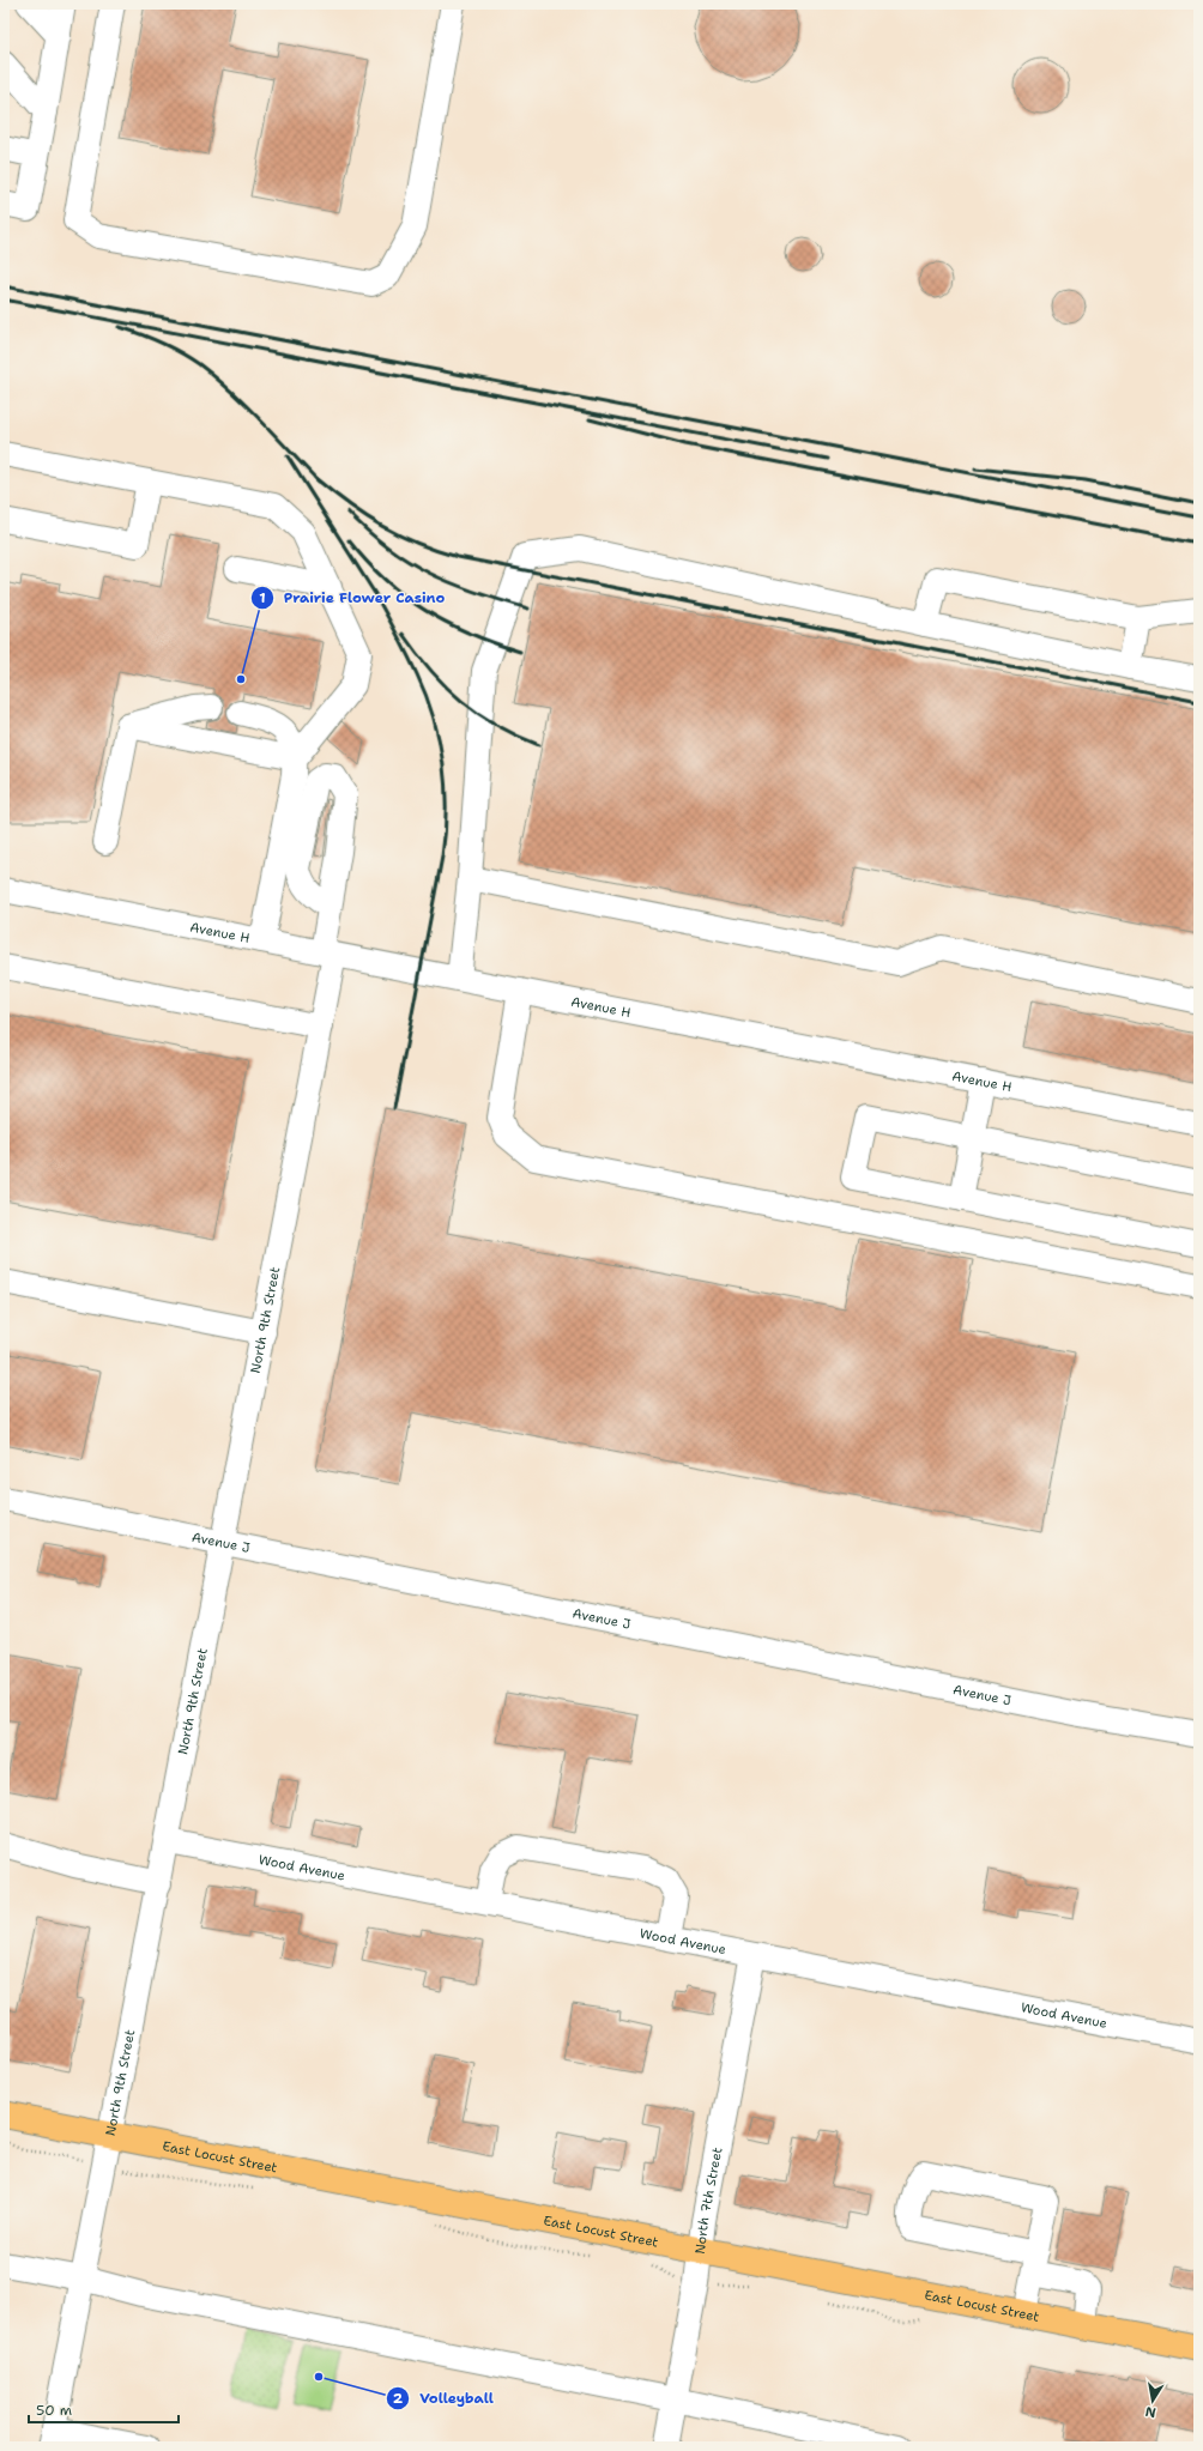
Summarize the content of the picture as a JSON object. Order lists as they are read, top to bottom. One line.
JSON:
{"streets":{"main road":["East Locust Street"],"street":["Avenue H","North 9th Street","Avenue J","Wood Avenue","North 7th Street"]},"crossings":[["Avenue H","North 9th Street"],["North 9th Street","Avenue J"],["North 9th Street","Wood Avenue"],["North 9th Street","East Locust Street"],["Wood Avenue","North 7th Street"],["East Locust Street","North 7th Street"]],"places":["Prairie Flower Casino","Volleyball"],"scale_bar":"50 m","north":"bottom"}
